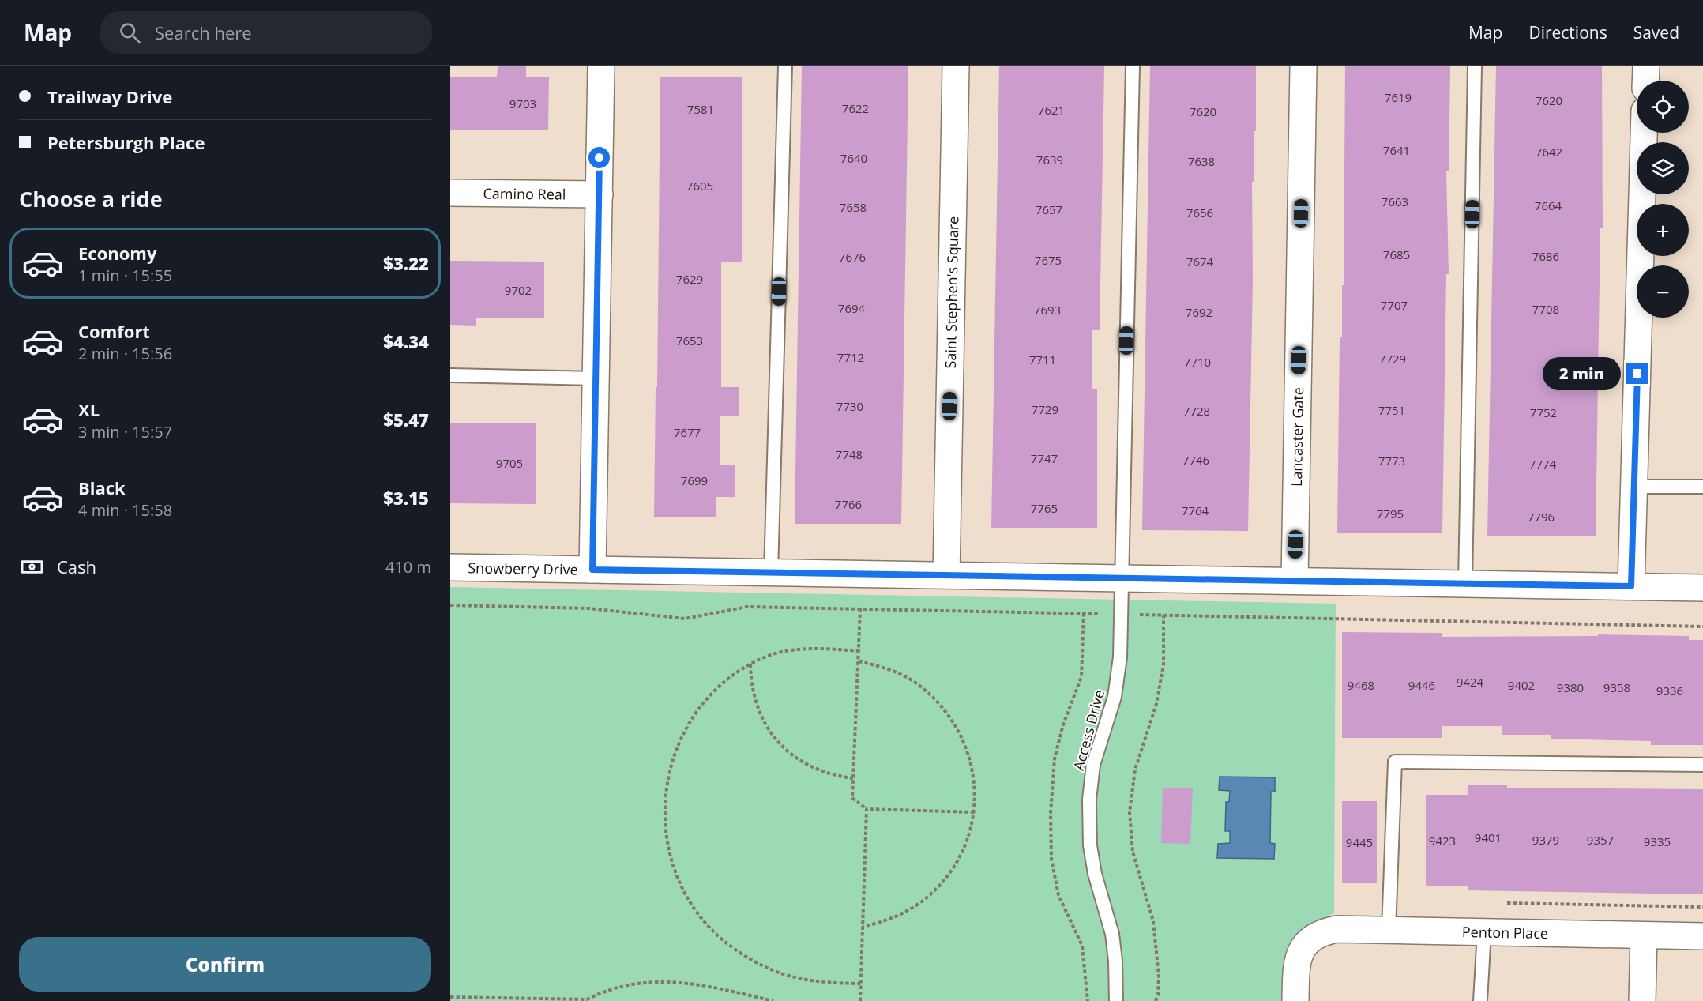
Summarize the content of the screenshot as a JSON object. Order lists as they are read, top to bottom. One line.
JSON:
{"streets":{"street":["Camino Real","Saint Stephen's Square","Lancaster Gate","Snowberry Drive","Penton Place"],"lane":["Access Drive"]},"crossings":[["Saint Stephen's Square","Snowberry Drive"],["Lancaster Gate","Snowberry Drive"],["Snowberry Drive","Access Drive"]],"house_numbers":["7619","7620","9703","7622","7581","7621","7620","7641","7642","7640","7639","7638","7605","7663","7664","7658","7657","7656","7685","7686","7676","7675","7674","7629","9702","7707","7694","7708","7693","7692","7653","7712","7729","7711","7710","7730","7729","7751","7728","7752","7677","7748","7747","7746","7773","9705","7774","7699","7766","7765","7764","7795","7796","9424","9468","9446","9402","9380","9358","9336","9401","9379","9357","9423","9335","9445"],"page":{"header":"Map","search":"Search here","nav":["Map","Directions","Saved"],"banner":["Trailway Drive","Petersburgh Place"],"map_buttons":["+","−"],"heading":"Choose a ride","list":[{"name":"Economy","note":"1 min · 15:55","value":"$3.22"},{"name":"Comfort","note":"2 min · 15:56","value":"$4.34"},{"name":"XL","note":"3 min · 15:57","value":"$5.47"},{"name":"Black","note":"4 min · 15:58","value":"$3.15"}],"bubble":"2 min","pay":["Cash","410 m"],"buttons":"Confirm"}}
